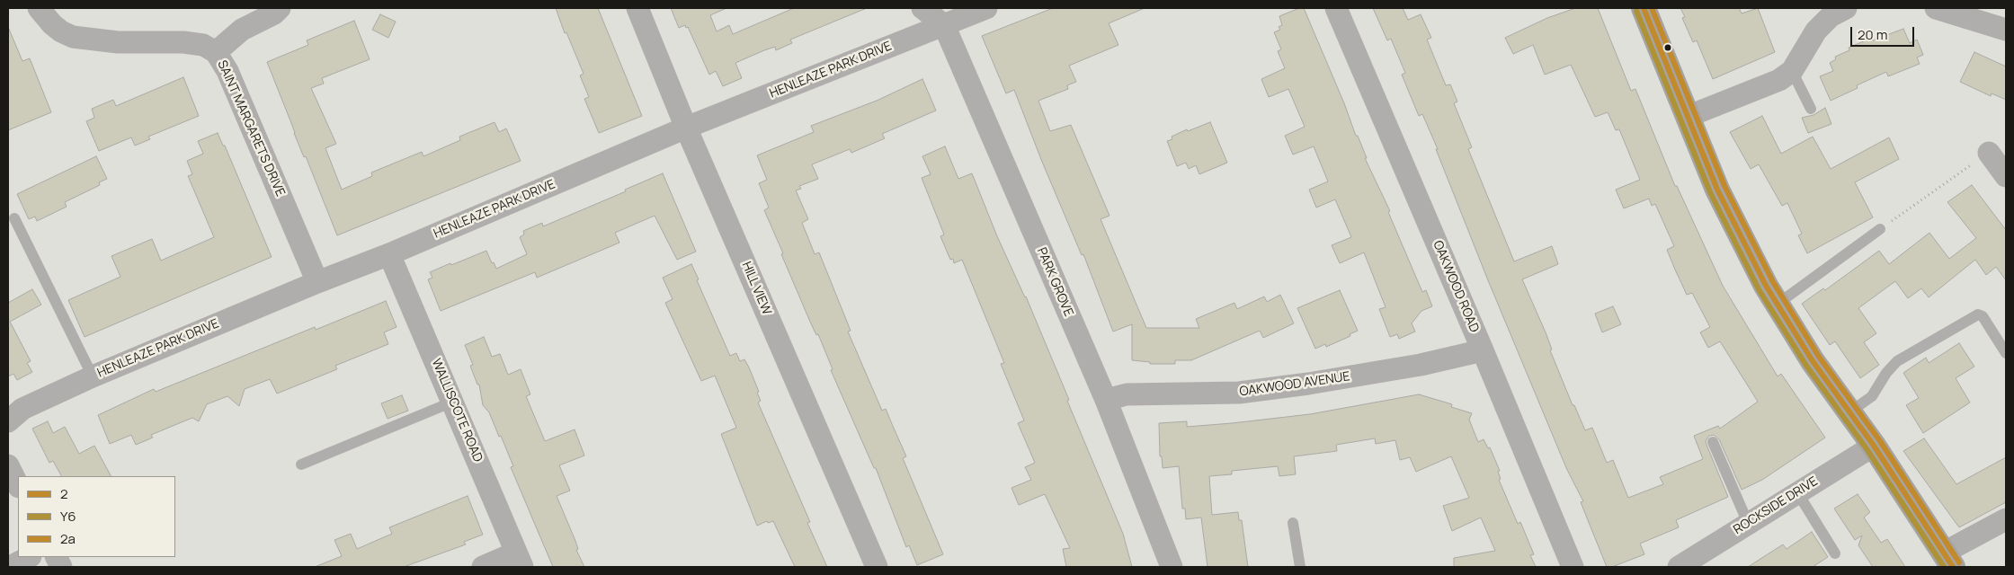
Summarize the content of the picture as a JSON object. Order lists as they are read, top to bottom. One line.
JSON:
{"streets":{"street":["HENLEAZE PARK DRIVE","SAINT MARGARETS DRIVE","PARK GROVE","OAKWOOD ROAD","HILL VIEW","OAKWOOD AVENUE","WALLISCOTE ROAD","ROCKSIDE DRIVE"]},"crossings":[["HENLEAZE PARK DRIVE","SAINT MARGARETS DRIVE"],["HENLEAZE PARK DRIVE","PARK GROVE"],["HENLEAZE PARK DRIVE","HILL VIEW"],["HENLEAZE PARK DRIVE","WALLISCOTE ROAD"],["PARK GROVE","OAKWOOD AVENUE"],["OAKWOOD ROAD","OAKWOOD AVENUE"]],"lines":["transit line 2","transit line 2a","transit line Y6"],"legend":["2","Y6","2a"],"scale_bar":"20 m"}
